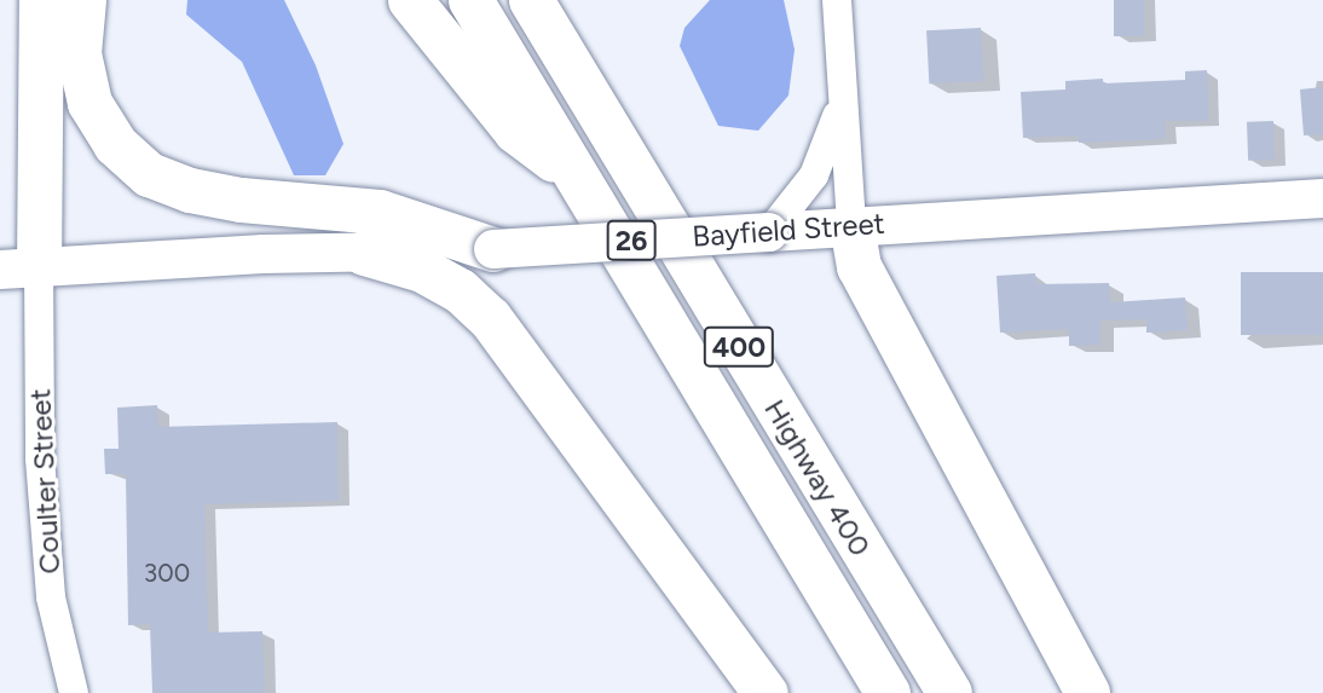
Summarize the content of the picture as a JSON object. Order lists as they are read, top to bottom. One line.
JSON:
{"streets":{"highway":["400","Highway 400"],"main road":["Bayfield Street","26"],"street":["Coulter Street"]},"crossings":[["Bayfield Street","Coulter Street"]],"house_numbers":["300"]}
